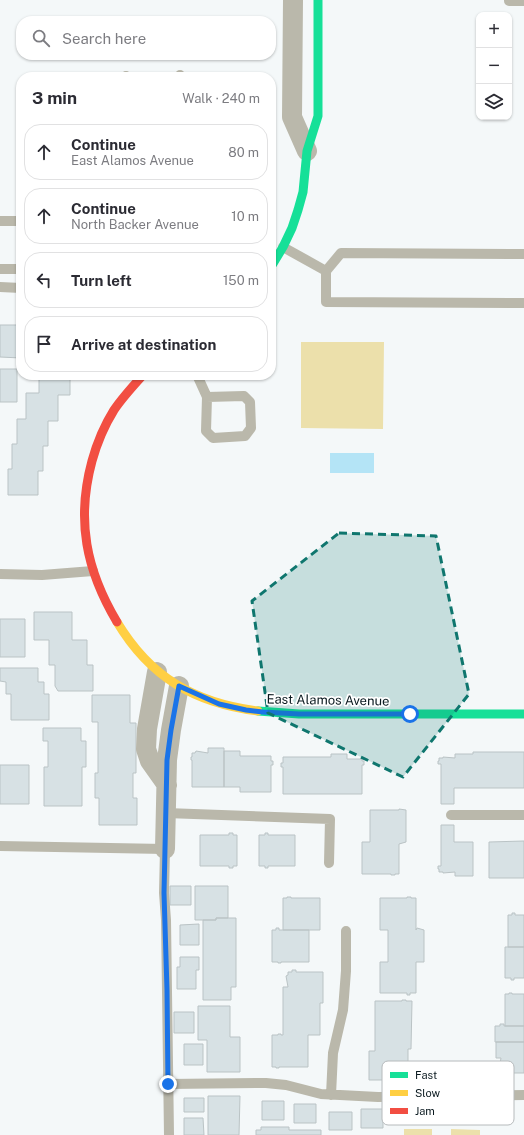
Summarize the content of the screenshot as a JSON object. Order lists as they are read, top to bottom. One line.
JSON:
{"streets":{"street":["East Alamos Avenue"]},"legend":["Fast","Slow","Jam"],"page":{"map_buttons":["+","−"],"search":"Search here","heading":["3 min","Walk · 240 m"],"list":[["Continue","East Alamos Avenue","80 m"],["Continue","North Backer Avenue","10 m"],["Turn left","150 m"],"Arrive at destination"]}}
